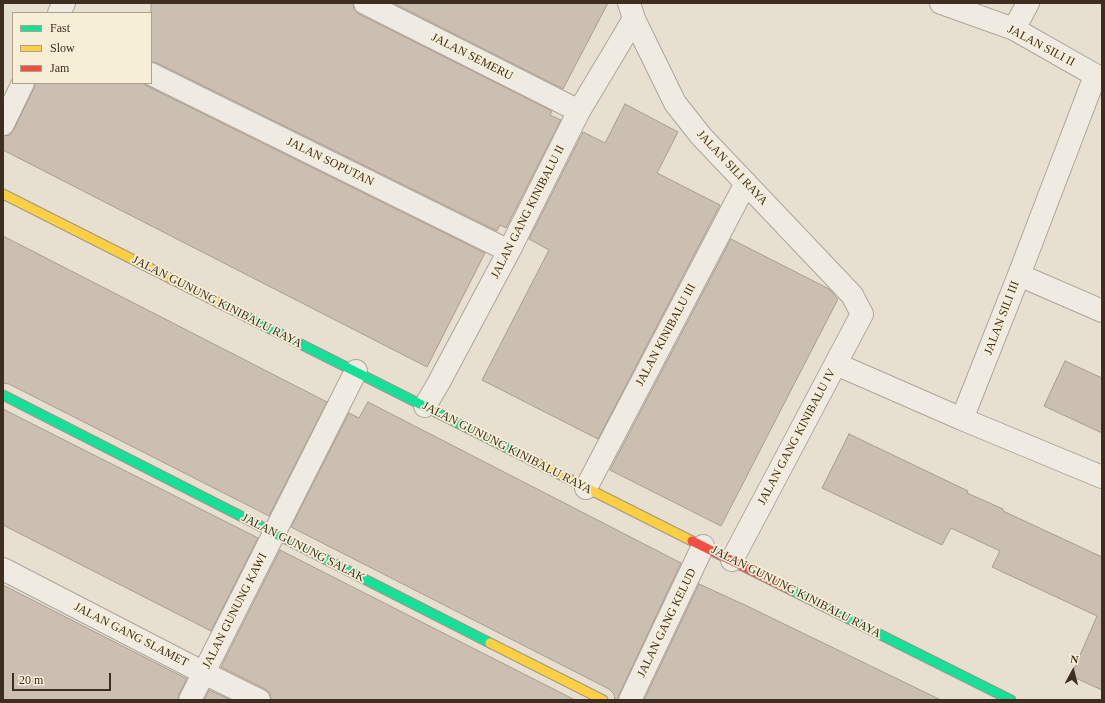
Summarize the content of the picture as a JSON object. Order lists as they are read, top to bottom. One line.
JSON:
{"streets":{"street":["JALAN SILI II","JALAN SEMERU","JALAN SOPUTAN","JALAN SILI RAYA","JALAN GANG KINIBALU II","JALAN GUNUNG KINIBALU RAYA","JALAN SILI III","JALAN KINIBALU III","JALAN GANG KINIBALU IV","JALAN GUNUNG SALAK","JALAN GUNUNG KAWI","JALAN GANG KELUD","JALAN GANG SLAMET"]},"crossings":[["JALAN SILI II","JALAN SILI III"],["JALAN SEMERU","JALAN GANG KINIBALU II"],["JALAN SOPUTAN","JALAN GANG KINIBALU II"],["JALAN SILI RAYA","JALAN GANG KINIBALU II"],["JALAN SILI RAYA","JALAN KINIBALU III"],["JALAN SILI RAYA","JALAN GANG KINIBALU IV"],["JALAN GANG KINIBALU II","JALAN GUNUNG KINIBALU RAYA"],["JALAN GUNUNG KINIBALU RAYA","JALAN KINIBALU III"],["JALAN GUNUNG KINIBALU RAYA","JALAN GANG KINIBALU IV"],["JALAN GUNUNG KINIBALU RAYA","JALAN GUNUNG KAWI"],["JALAN GUNUNG KINIBALU RAYA","JALAN GANG KELUD"],["JALAN GUNUNG SALAK","JALAN GUNUNG KAWI"],["JALAN GUNUNG KAWI","JALAN GANG SLAMET"]],"legend":["Fast","Slow","Jam"],"scale_bar":"20 m","north":"top"}
